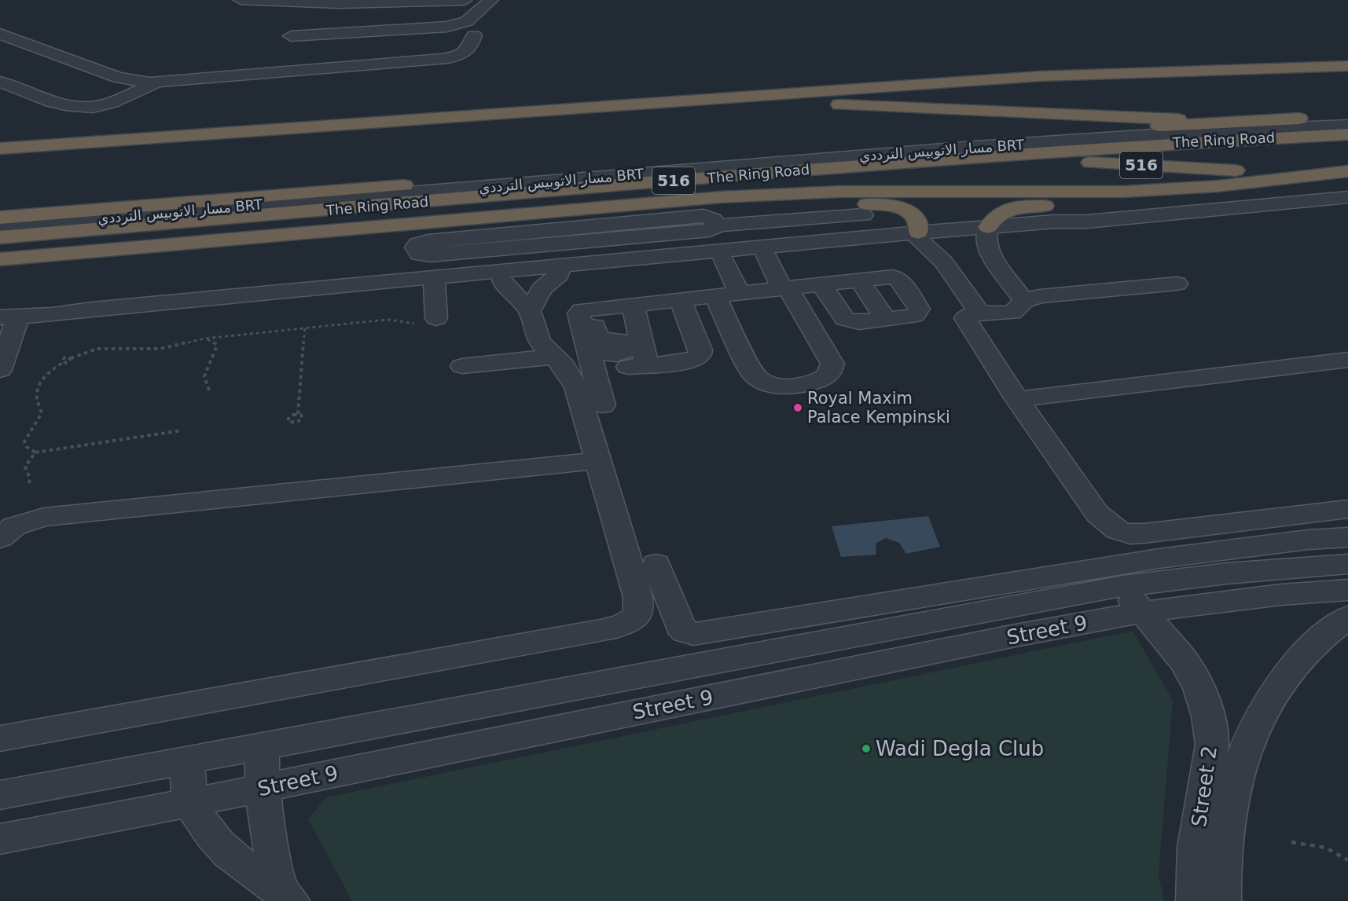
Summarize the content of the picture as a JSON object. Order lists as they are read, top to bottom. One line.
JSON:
{"streets":{"highway":["The Ring Road","516"],"street":["مسار الاتوبيس الترددي BRT","Street 9","Street 2"]},"crossings":[["The Ring Road","516"],["Street 9","Street 2"]],"places":["Royal Maxim Palace Kempinski","Wadi Degla Club"]}
